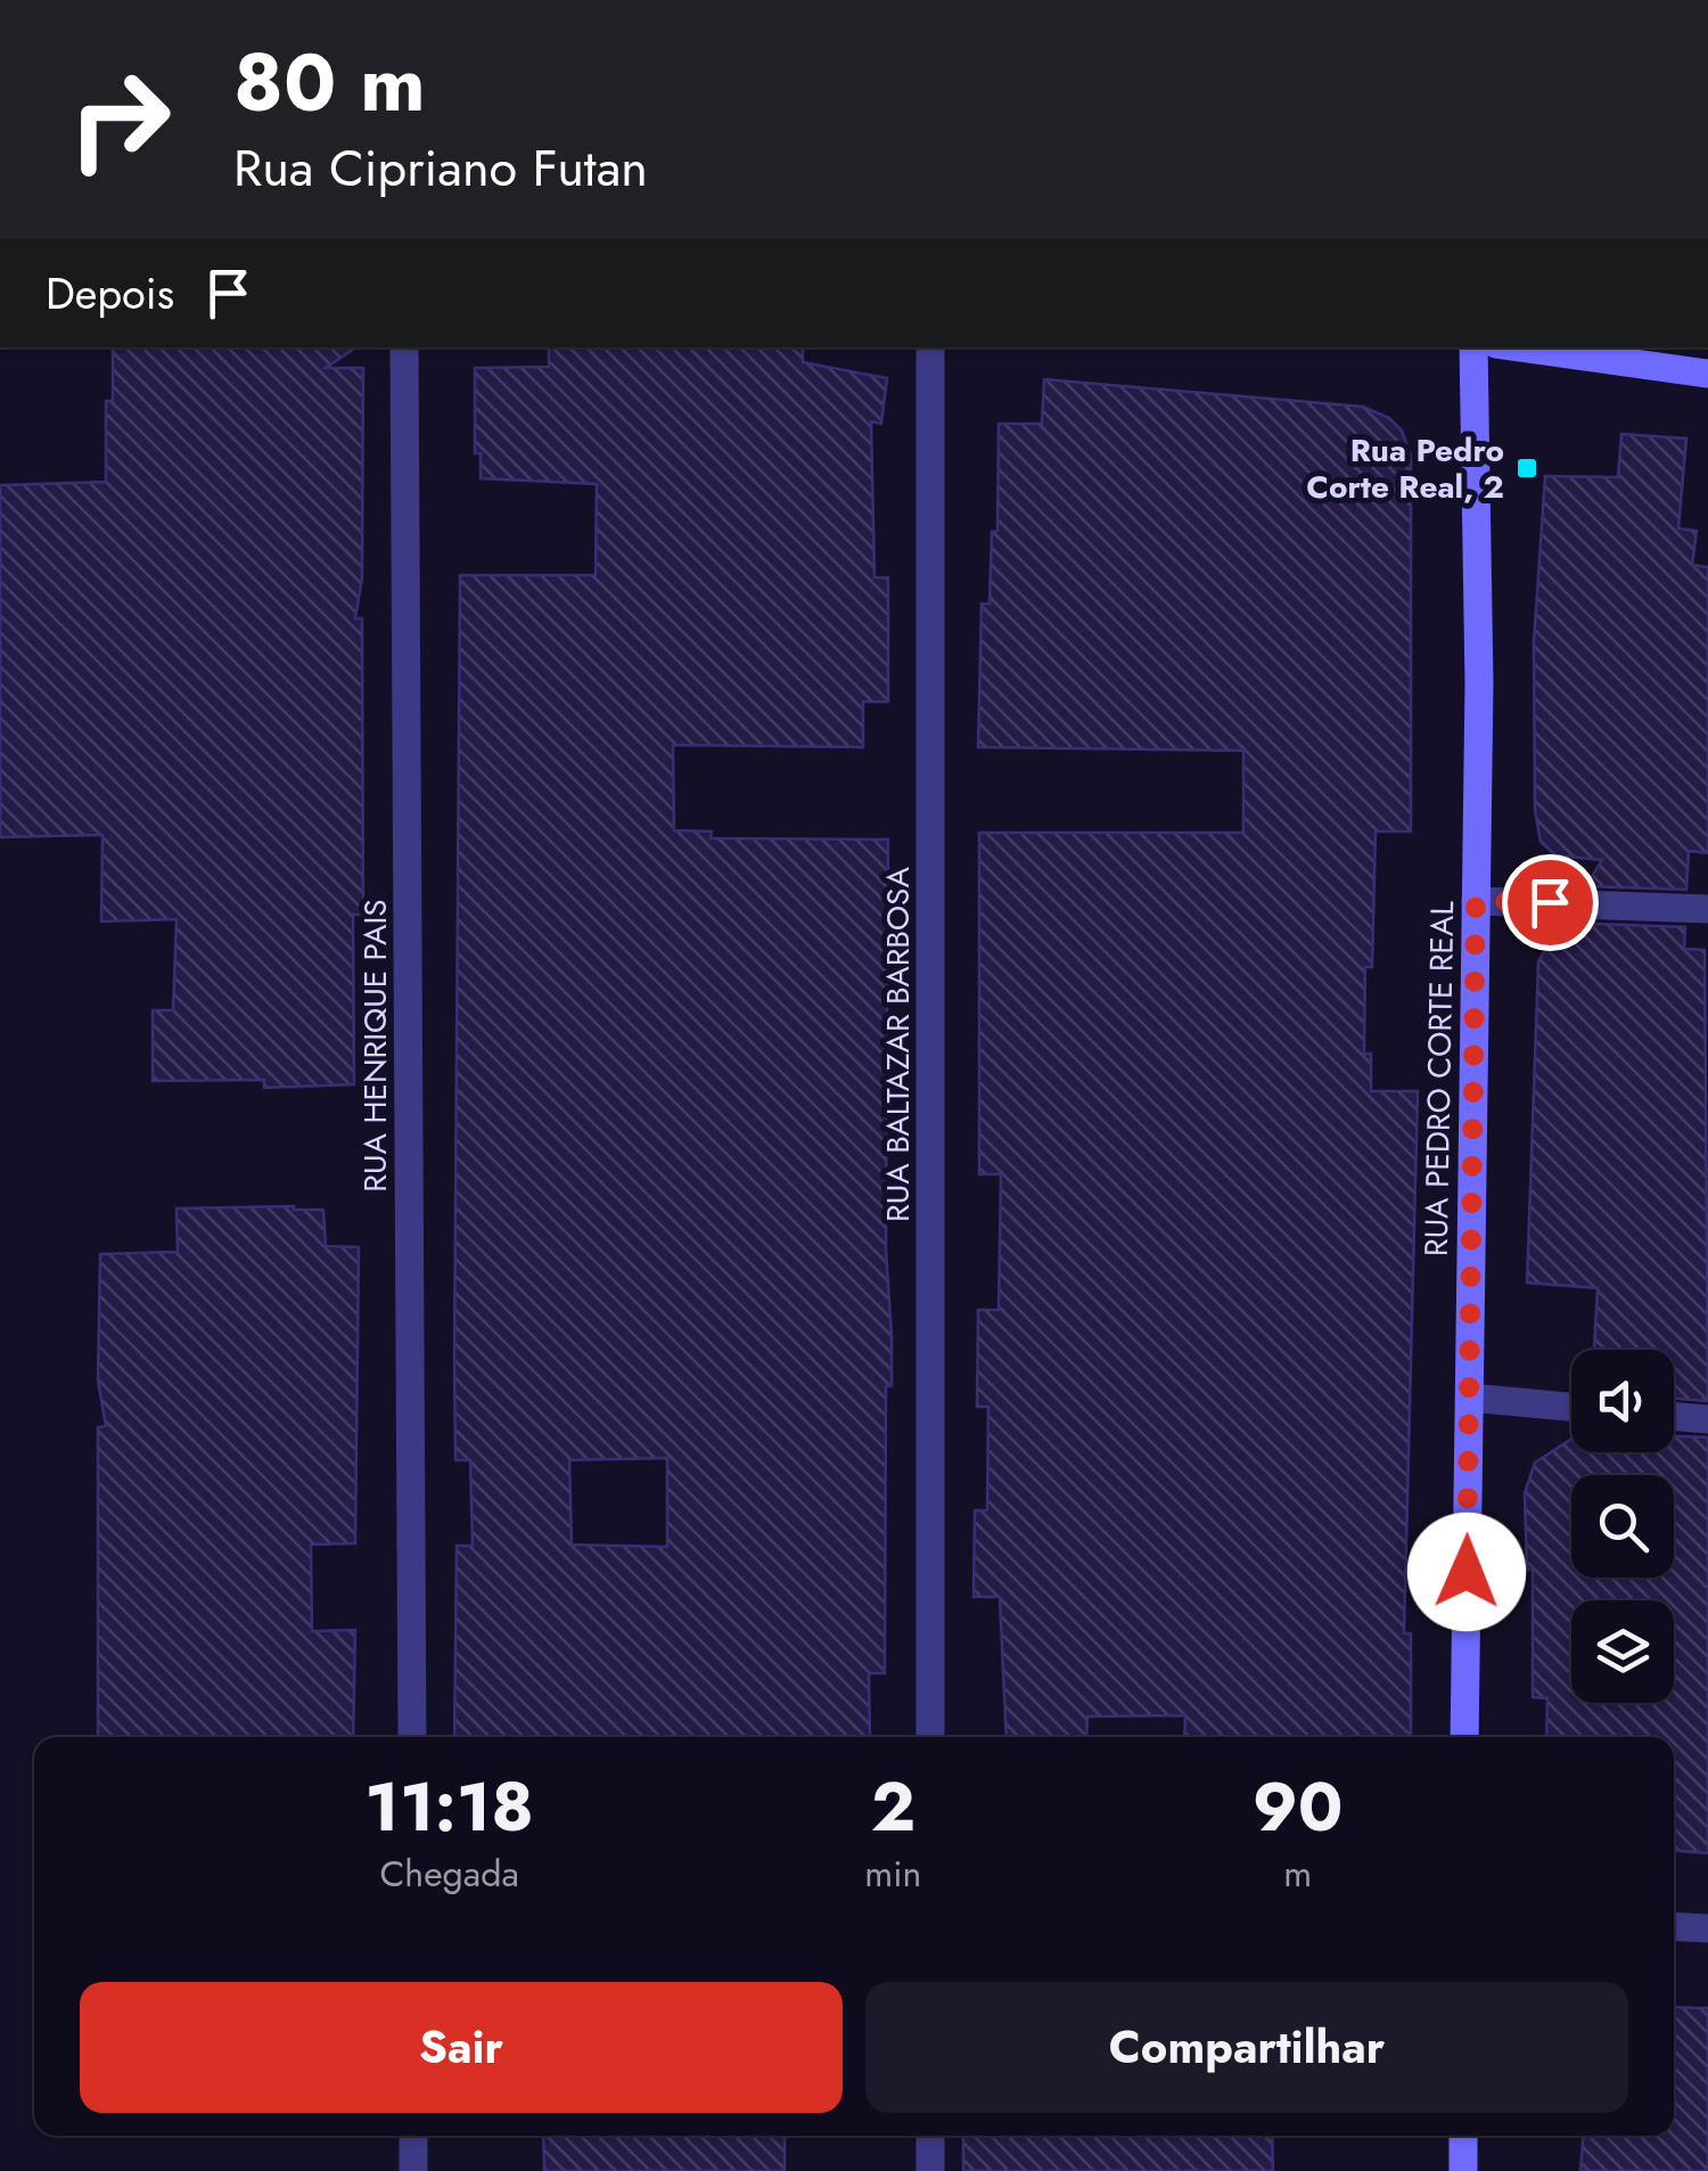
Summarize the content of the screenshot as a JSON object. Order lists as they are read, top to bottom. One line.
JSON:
{"streets":{"street":["RUA BALTAZAR BARBOSA","RUA HENRIQUE PAIS","RUA PEDRO CORTE REAL"]},"places":{"transit":["Rua Pedro Corte Real, 2"]},"page":{"turn":["80 m","Rua Cipriano Futan"],"then":"Depois","eta":["11:18","Chegada","2","min","90","m"],"buttons":["Sair","Compartilhar"]}}
